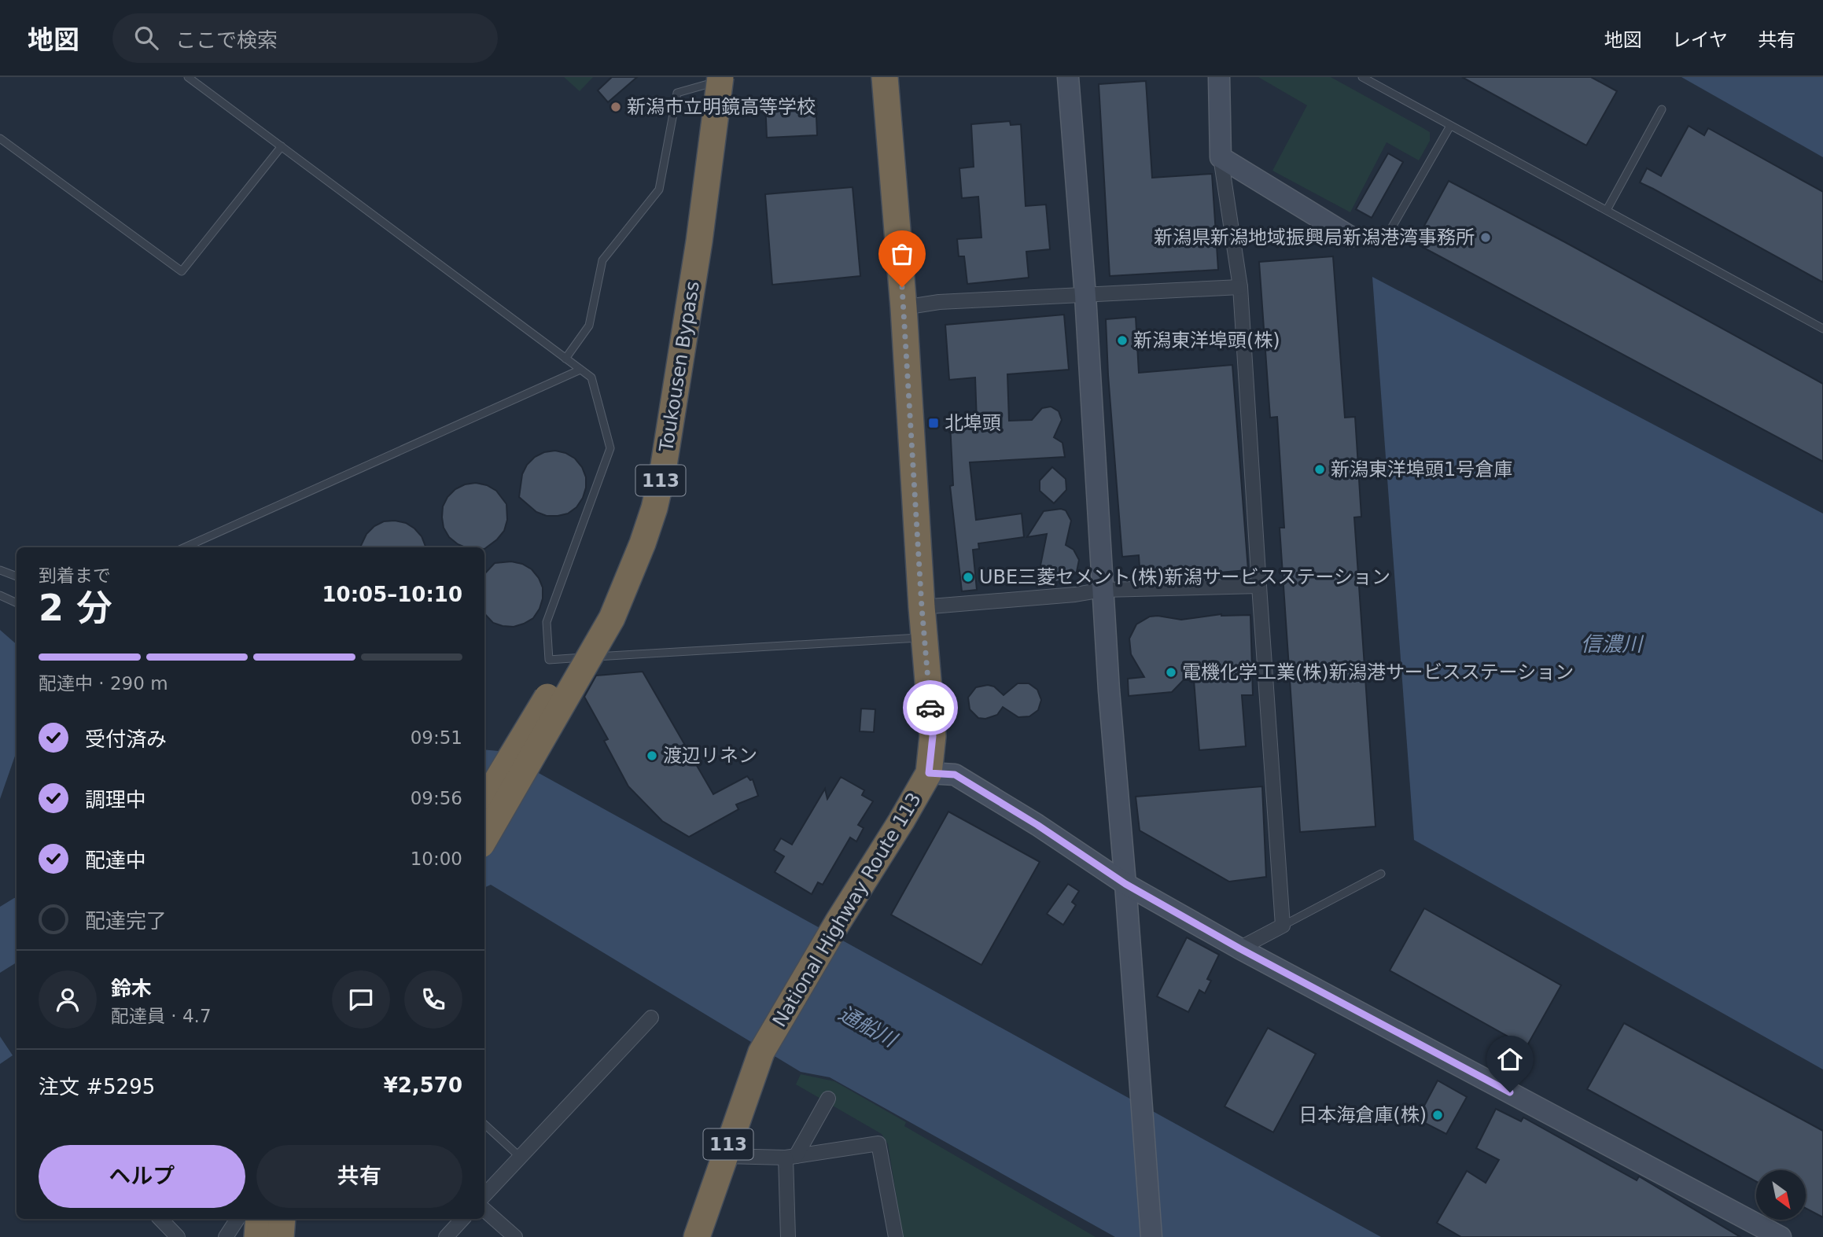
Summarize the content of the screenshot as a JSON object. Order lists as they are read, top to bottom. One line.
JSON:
{"streets":{"highway":["Toukousen Bypass","113","National Highway Route 113"]},"water":["信濃川","通船川"],"places":{"other":["新潟市立明鏡高等学校","新潟県新潟地域振興局新潟港湾事務所","新潟東洋埠頭(株)","新潟東洋埠頭1号倉庫","UBE三菱セメント(株)新潟サービスステーション","電機化学工業(株)新潟港サービスステーション","渡辺リネン","日本海倉庫(株)"],"transit":["北埠頭"]},"north":"bottom right","page":{"header":"地図","search":"ここで検索","nav":["地図","レイヤ","共有"],"heading":["2 分","到着まで","10:05–10:10"],"panel":["鈴木","配達員 · 4.7","注文 #5295","¥2,570"],"bar":"配達中 · 290 m","list":[["受付済み","09:51"],["調理中","09:56"],["配達中","10:00"],"配達完了"],"buttons":["ヘルプ","共有"]}}
